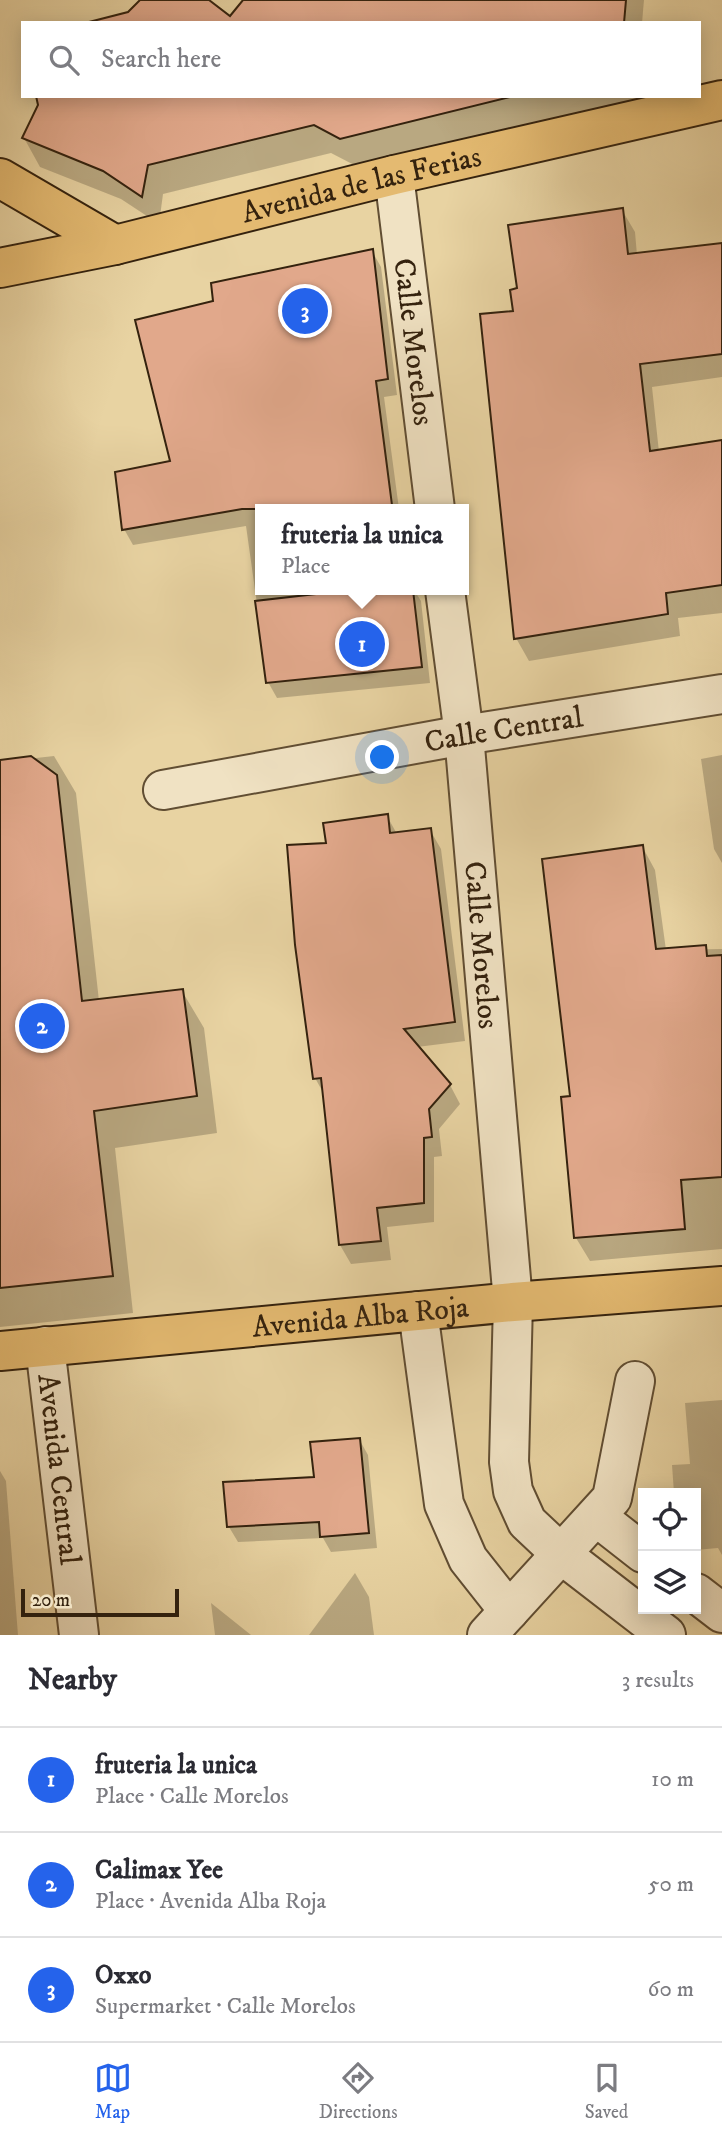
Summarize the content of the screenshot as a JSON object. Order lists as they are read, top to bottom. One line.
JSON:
{"streets":{"main road":["Avenida de las Ferias","Avenida Alba Roja"],"street":["Calle Morelos","Calle Central","Avenida Central"]},"crossings":[["Avenida de las Ferias","Calle Morelos"],["Calle Morelos","Calle Central"],["Calle Morelos","Avenida Alba Roja"],["Avenida Alba Roja","Avenida Central"]],"scale_bar":"20 m","page":{"search":"Search here","pins":["3","1","2"],"popup":["fruteria la unica","Place"],"scale":"20 m","heading":["Nearby","3 results"],"list":[{"mark":"1","name":"fruteria la unica","note":"Place · Calle Morelos","value":"10 m"},{"mark":"2","name":"Calimax Yee","note":"Place · Avenida Alba Roja","value":"50 m"},{"mark":"3","name":"Oxxo","note":"Supermarket · Calle Morelos","value":"60 m"}],"nav":["Map","Directions","Saved"]}}
